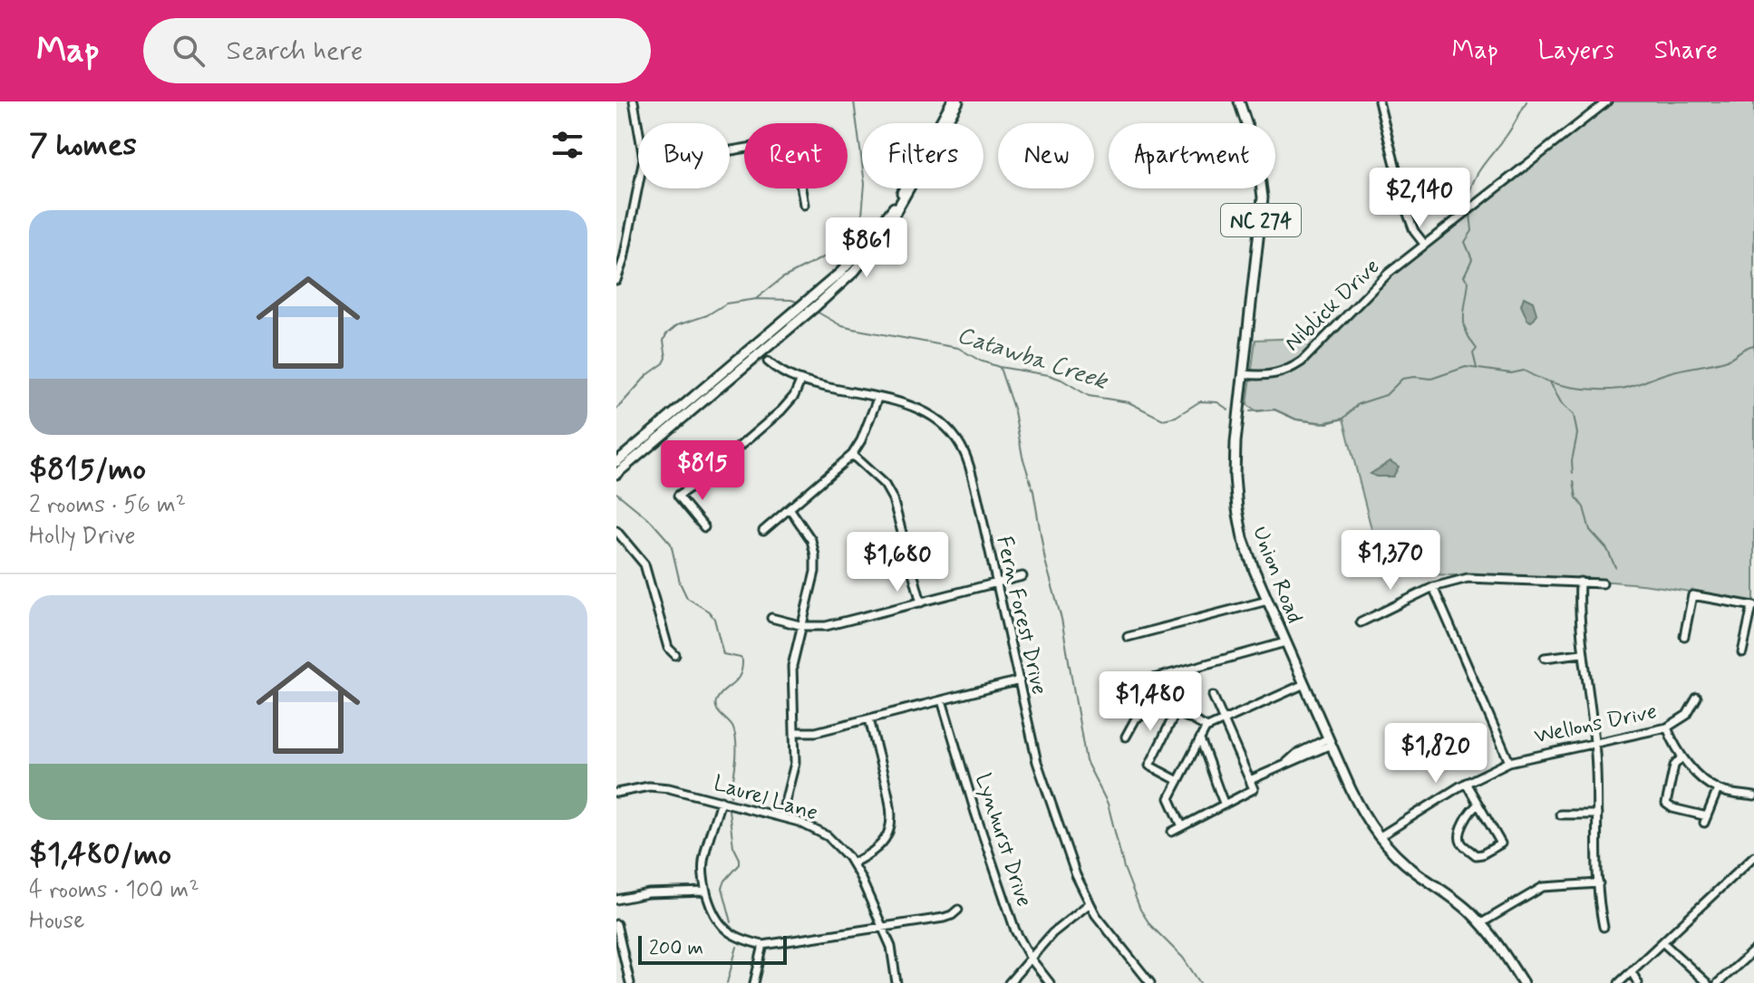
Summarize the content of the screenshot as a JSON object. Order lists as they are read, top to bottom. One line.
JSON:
{"streets":{"main road":["NC 274","Union Road"],"street":["Niblick Drive","Fern Forest Drive","Wellons Drive","Laurel Lane","Lynhurst Drive"]},"crossings":[["Niblick Drive","Union Road"],["Union Road","Wellons Drive"]],"water":["Catawba Creek"],"scale_bar":"200 m","page":{"header":"Map","search":"Search here","nav":["Map","Layers","Share"],"heading":"7 homes","chip":["Buy","Rent","Filters","New","Apartment"],"price":["$2,140","$861","$815","$1,370","$1,680","$1,480","$1,820"],"list":[{"name":"$815/mo","note":"2 rooms · 56 m² · Holly Drive"},{"name":"$1,480/mo","note":"4 rooms · 100 m² · House"}],"scale":"200 m"}}
